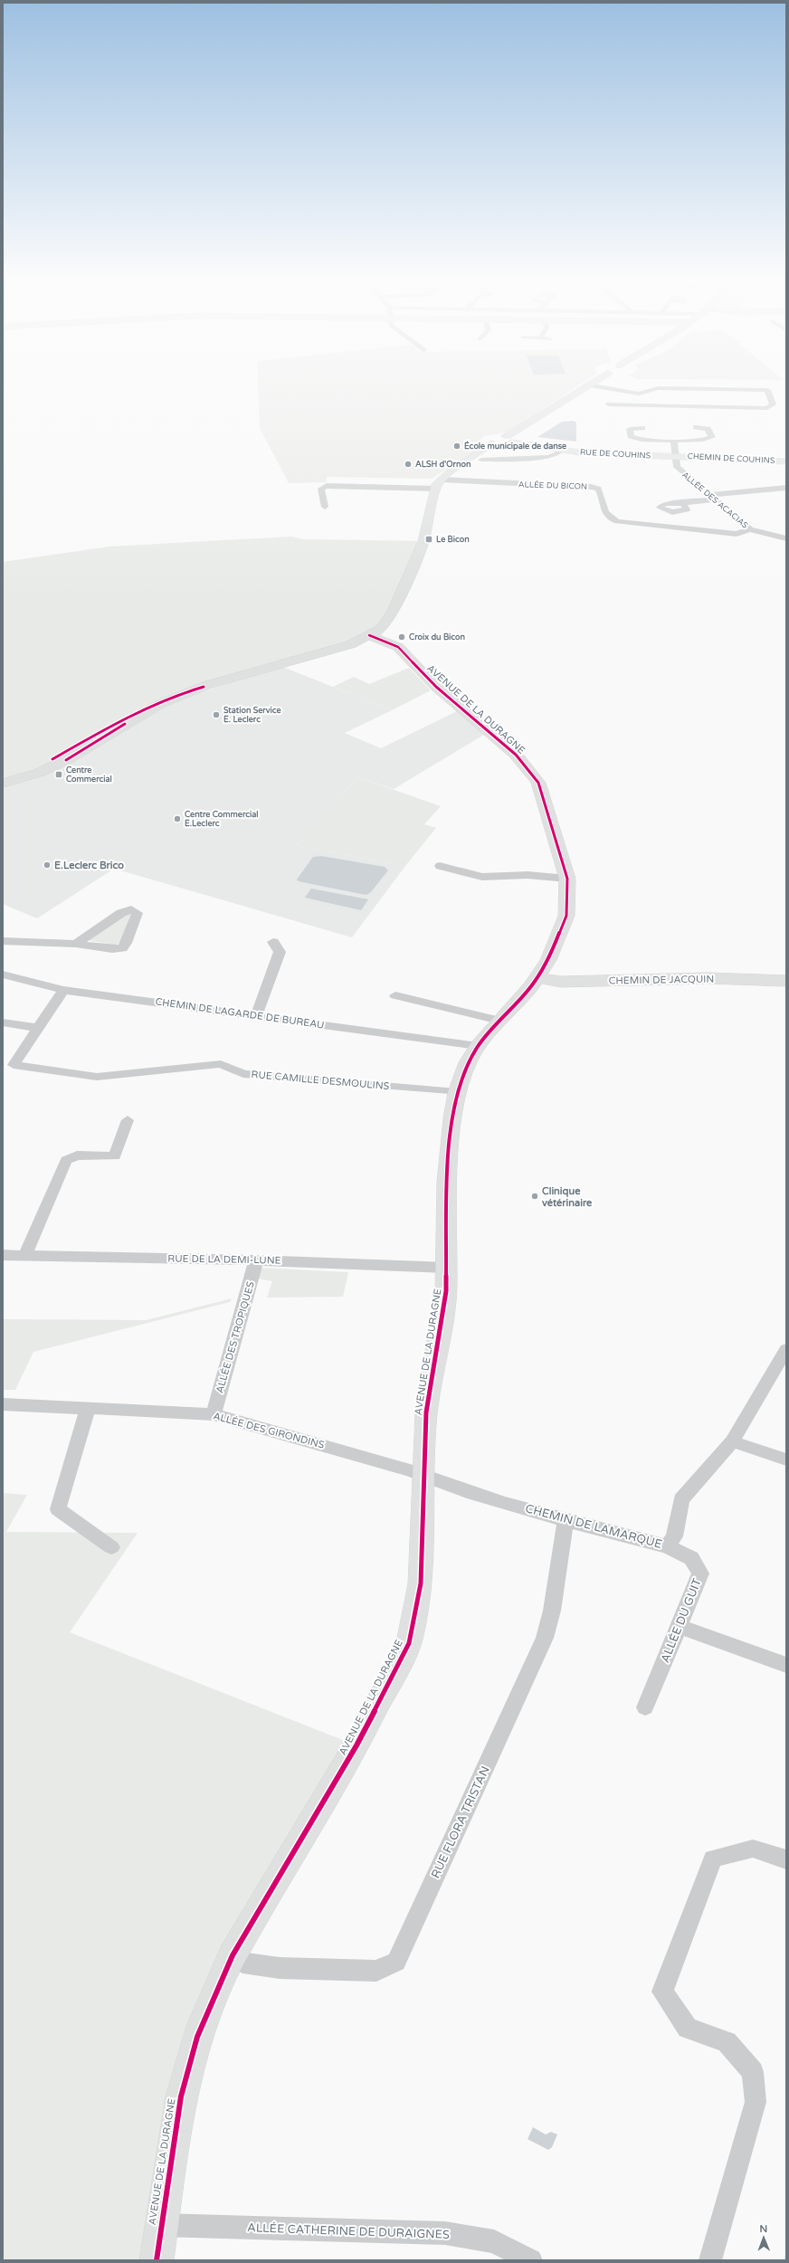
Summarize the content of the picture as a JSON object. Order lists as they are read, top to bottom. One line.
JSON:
{"streets":{"street":["RUE DE COUHINS","CHEMIN DE COUHINS","ALLÉE DU BICON","ALLÉE DES ACACIAS","AVENUE DE LA DURAGNE","CHEMIN DE JACQUIN","CHEMIN DE LAGARDE DE BUREAU","RUE CAMILLE DESMOULINS","RUE DE LA DEMI-LUNE","ALLÉE DES TROPIQUES","ALLÉE DES GIRONDINS","CHEMIN DE LAMARQUE","ALLÉE DU GUIT","RUE FLORA TRISTAN","ALLÉE CATHERINE DE DURAIGNES"]},"crossings":[["RUE DE COUHINS","CHEMIN DE COUHINS"],["RUE DE COUHINS","ALLÉE DES ACACIAS"],["CHEMIN DE COUHINS","ALLÉE DES ACACIAS"],["ALLÉE DU BICON","ALLÉE DES ACACIAS"],["AVENUE DE LA DURAGNE","CHEMIN DE JACQUIN"],["AVENUE DE LA DURAGNE","CHEMIN DE LAGARDE DE BUREAU"],["AVENUE DE LA DURAGNE","RUE CAMILLE DESMOULINS"],["AVENUE DE LA DURAGNE","RUE DE LA DEMI-LUNE"],["AVENUE DE LA DURAGNE","ALLÉE DES GIRONDINS"],["AVENUE DE LA DURAGNE","CHEMIN DE LAMARQUE"],["AVENUE DE LA DURAGNE","RUE FLORA TRISTAN"],["AVENUE DE LA DURAGNE","ALLÉE CATHERINE DE DURAIGNES"],["CHEMIN DE LAGARDE DE BUREAU","RUE CAMILLE DESMOULINS"],["RUE DE LA DEMI-LUNE","ALLÉE DES TROPIQUES"],["ALLÉE DES TROPIQUES","ALLÉE DES GIRONDINS"],["ALLÉE DES GIRONDINS","CHEMIN DE LAMARQUE"],["CHEMIN DE LAMARQUE","ALLÉE DU GUIT"],["CHEMIN DE LAMARQUE","RUE FLORA TRISTAN"]],"places":{"other":["École municipale de danse","ALSH d'Ornon","Croix du Bicon","Station Service E. Leclerc","Centre Commercial E.Leclerc","E.Leclerc Brico","Clinique vétérinaire"],"transit":["Le Bicon","Centre Commercial"]},"north":"top"}
